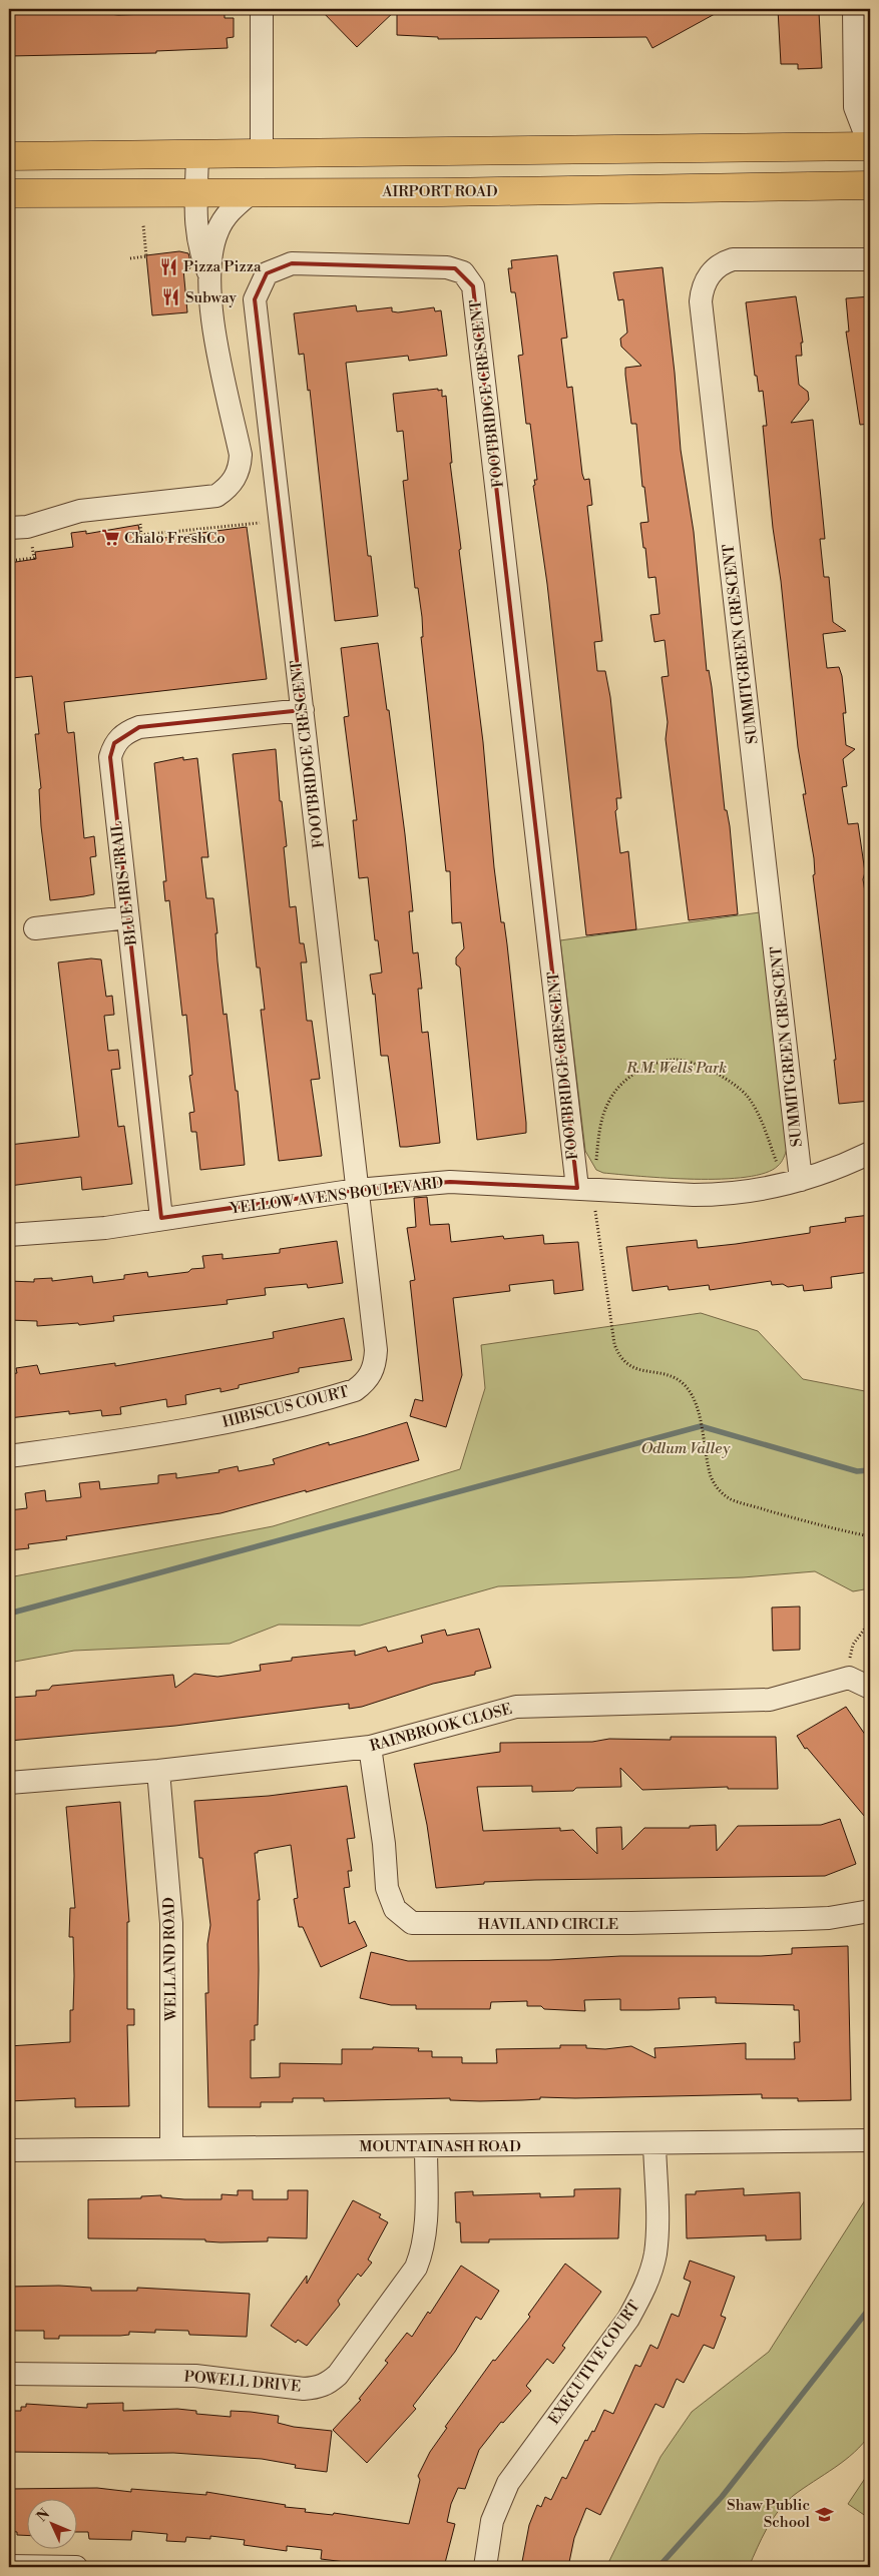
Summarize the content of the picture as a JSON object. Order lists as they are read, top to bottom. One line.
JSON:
{"streets":{"main road":["AIRPORT ROAD"],"street":["FOOTBRIDGE CRESCENT","SUMMITGREEN CRESCENT","BLUE IRIS TRAIL","YELLOW AVENS BOULEVARD","HIBISCUS COURT","RAINBROOK CLOSE","HAVILAND CIRCLE","WELLAND ROAD","MOUNTAINASH ROAD","EXECUTIVE COURT","POWELL DRIVE"]},"crossings":[["FOOTBRIDGE CRESCENT","BLUE IRIS TRAIL"],["FOOTBRIDGE CRESCENT","YELLOW AVENS BOULEVARD"],["FOOTBRIDGE CRESCENT","HIBISCUS COURT"],["SUMMITGREEN CRESCENT","YELLOW AVENS BOULEVARD"],["BLUE IRIS TRAIL","YELLOW AVENS BOULEVARD"],["YELLOW AVENS BOULEVARD","HIBISCUS COURT"],["RAINBROOK CLOSE","HAVILAND CIRCLE"],["RAINBROOK CLOSE","WELLAND ROAD"],["WELLAND ROAD","MOUNTAINASH ROAD"],["MOUNTAINASH ROAD","EXECUTIVE COURT"],["MOUNTAINASH ROAD","POWELL DRIVE"]],"parks":["R.M. Wells Park","Odlum Valley"],"places":{"restaurant":["Pizza Pizza","Subway"],"supermarket":["Chalo FreshCo"],"school or university":["Shaw Public School"]},"north":"top left"}
